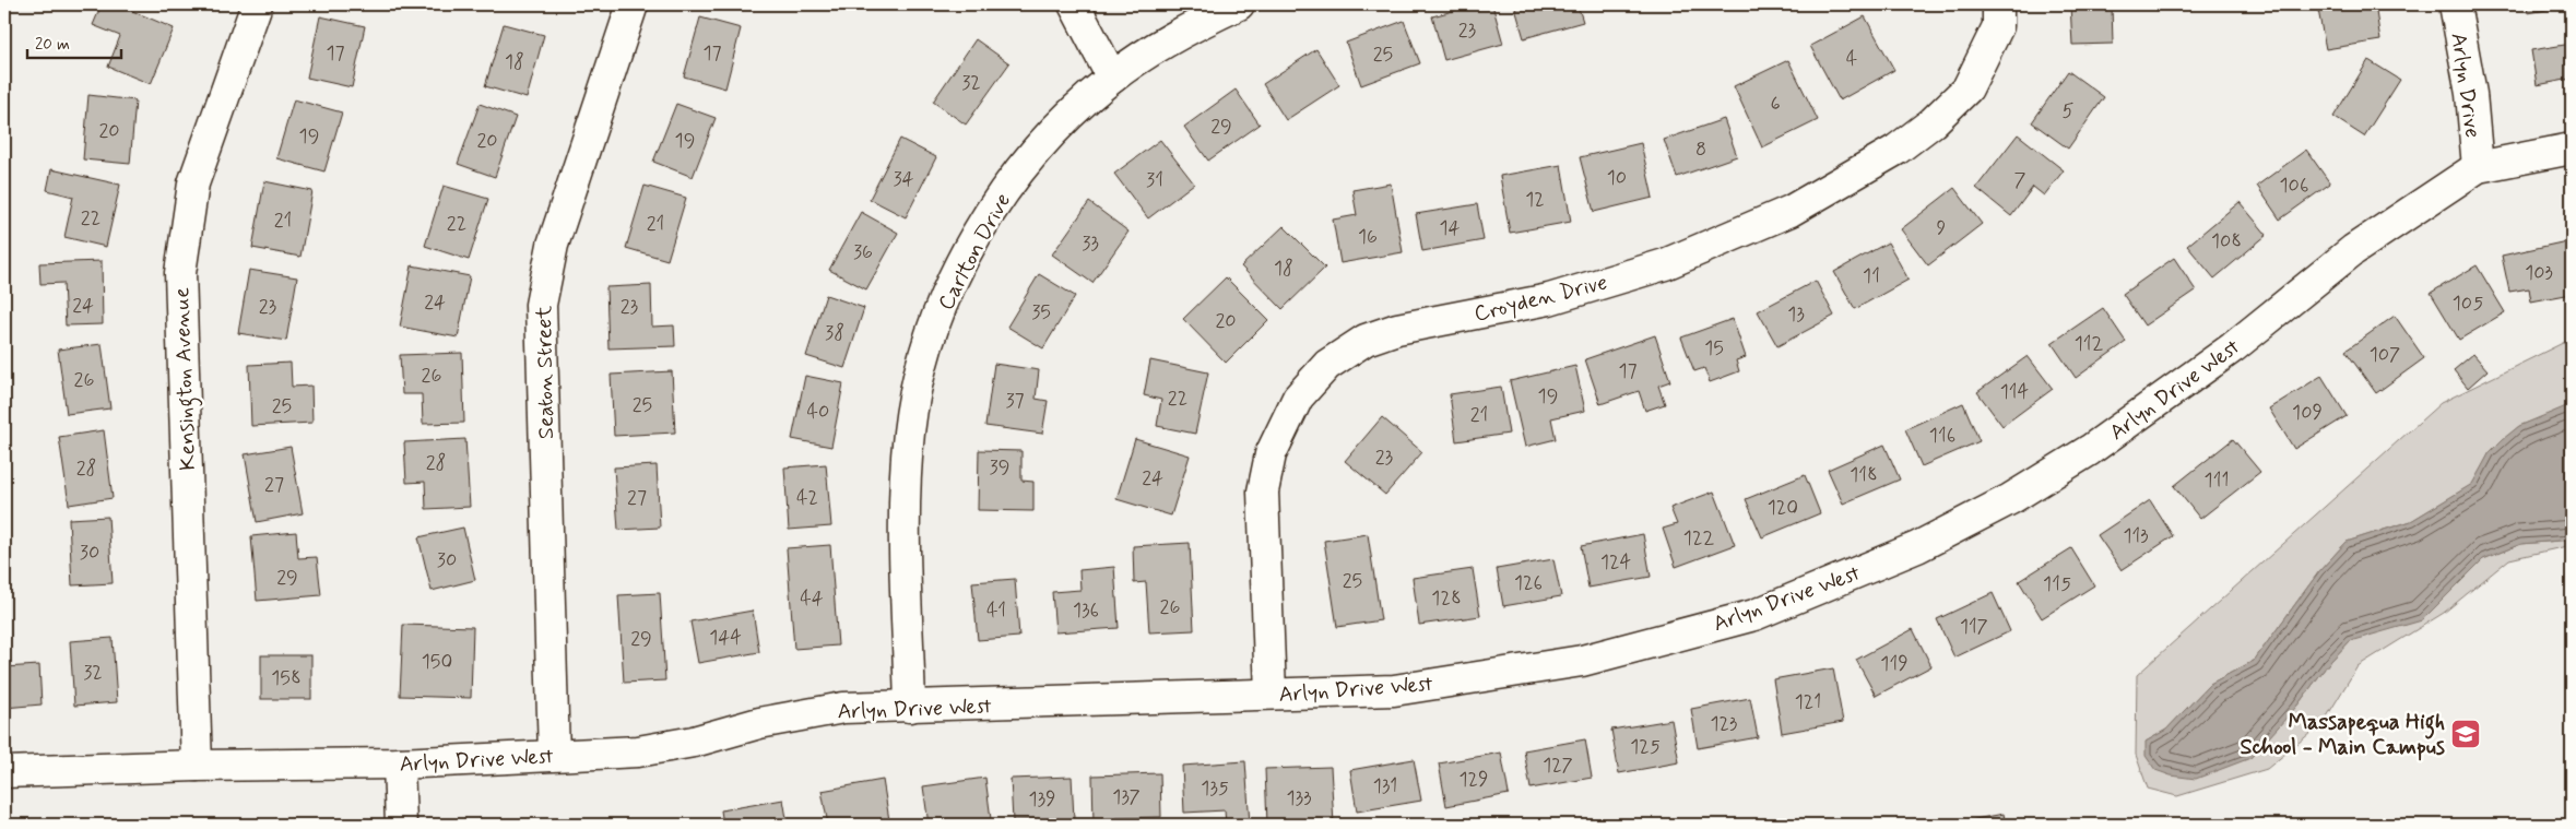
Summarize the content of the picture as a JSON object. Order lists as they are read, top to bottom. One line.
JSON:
{"streets":{"street":["Arlyn Drive","Carlton Drive","Croyden Drive","Seaton Street","Kensington Avenue","Arlyn Drive West"]},"crossings":[["Arlyn Drive","Arlyn Drive West"],["Carlton Drive","Arlyn Drive West"],["Croyden Drive","Arlyn Drive West"],["Seaton Street","Arlyn Drive West"],["Kensington Avenue","Arlyn Drive West"]],"places":{"school or university":["Massapequa High School - Main Campus"]},"house_numbers":["23","17","17","25","4","18","32","6","5","29","20","19","20","19","8","10","34","31","7","106","12","22","21","22","21","14","9","16","108","33","36","18","103","11","24","105","24","23","23","35","13","20","38","112","15","107","17","26","26","114","19","22","37","25","25","40","109","21","116","23","28","39","28","118","24","111","27","27","42","120","113","122","30","30","124","29","25","126","115","44","128","26","41","136","117","144","29","150","119","32","158","121","123","125","127","129","131","135","137","133","139"],"scale_bar":"20 m"}
